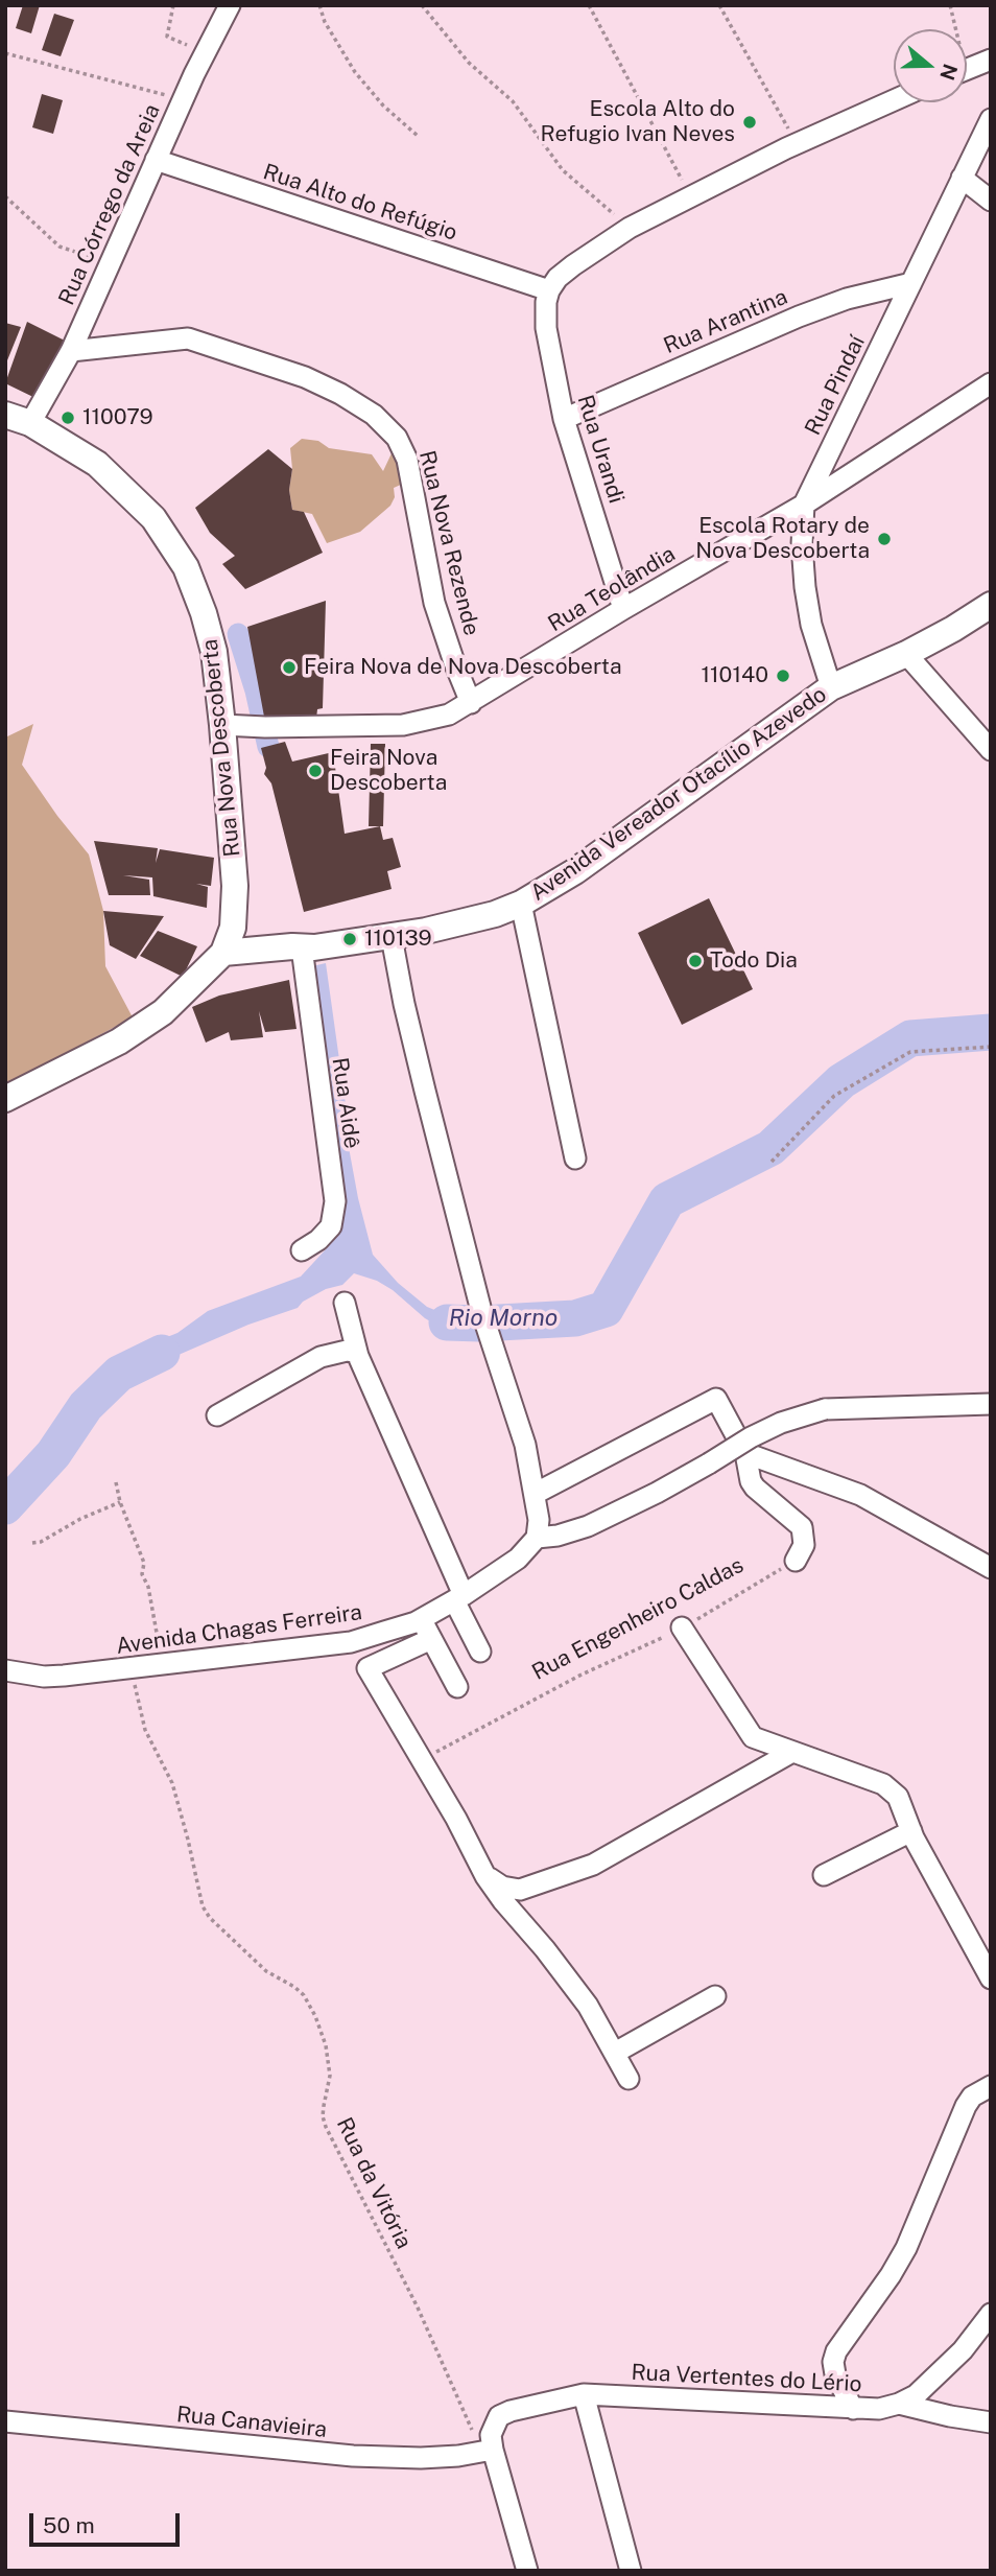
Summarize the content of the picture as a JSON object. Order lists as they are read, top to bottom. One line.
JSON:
{"streets":{"main road":["Rua Nova Descoberta","Avenida Vereador Otacílio Azevedo"],"street":["Rua Alto do Refúgio","Rua Córrego da Areia","Rua Arantina","Rua Pindaí","Rua Urandi","Rua Nova Rezende","Rua Teolândia","Rua Aidê","Avenida Chagas Ferreira","Rua Vertentes do Lério","Rua Canavieira"],"path":["Rua Engenheiro Caldas","Rua da Vitória"]},"crossings":[["Rua Alto do Refúgio","Rua Córrego da Areia"],["Rua Alto do Refúgio","Rua Urandi"],["Rua Córrego da Areia","Rua Nova Rezende"],["Rua Córrego da Areia","Rua Nova Descoberta"],["Rua Arantina","Rua Pindaí"],["Rua Arantina","Rua Urandi"],["Rua Pindaí","Rua Teolândia"],["Rua Pindaí","Avenida Vereador Otacílio Azevedo"],["Rua Urandi","Rua Teolândia"],["Rua Nova Rezende","Rua Teolândia"],["Rua Teolândia","Rua Nova Descoberta"],["Rua Nova Descoberta","Avenida Vereador Otacílio Azevedo"],["Avenida Vereador Otacílio Azevedo","Rua Aidê"],["Avenida Chagas Ferreira","Rua da Vitória"],["Rua da Vitória","Rua Vertentes do Lério"],["Rua da Vitória","Rua Canavieira"],["Rua Vertentes do Lério","Rua Canavieira"]],"water":["Rio Morno"],"places":["Escola Alto do Refugio Ivan Neves","110079","Escola Rotary de Nova Descoberta","Feira Nova de Nova Descoberta","110140","Feira Nova Descoberta","110139","Todo Dia"],"scale_bar":"50 m","north":"right"}
